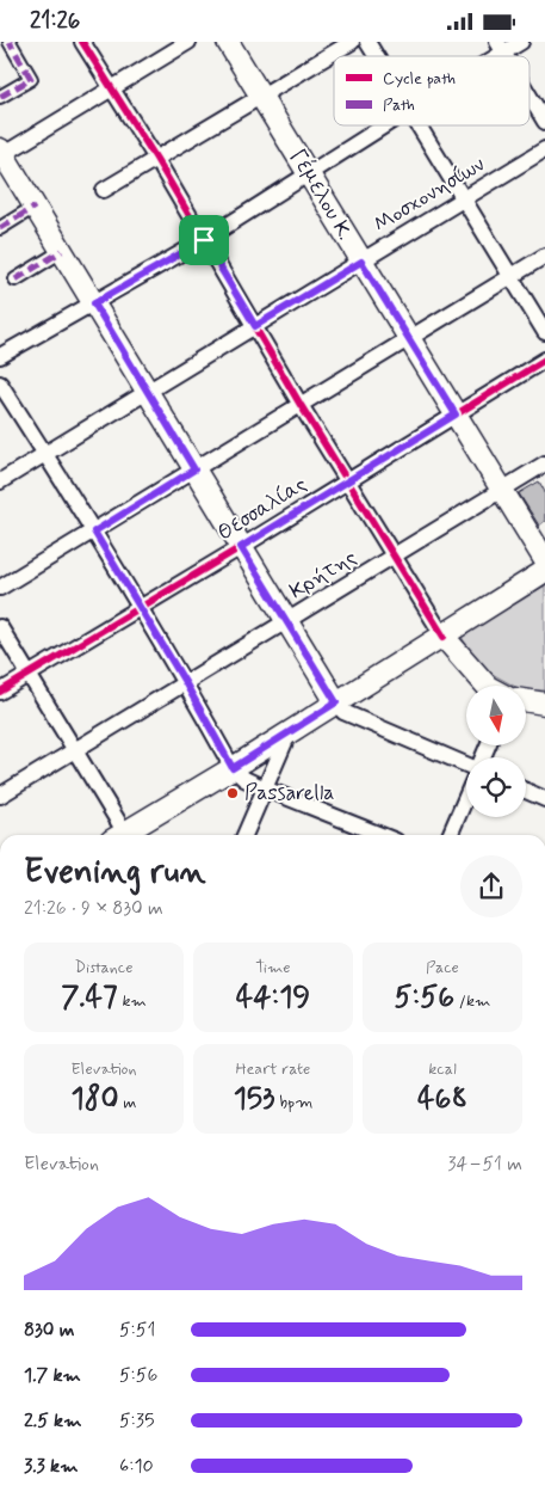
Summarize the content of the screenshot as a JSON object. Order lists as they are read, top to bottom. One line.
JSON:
{"streets":{"main road":["Γέμελου Κ."],"street":["Μοσχονησίων","Θεσσαλίας","Κρήτης"]},"crossings":[["Γέμελου Κ.","Μοσχονησίων"],["Γέμελου Κ.","Θεσσαλίας"],["Γέμελου Κ.","Κρήτης"]],"places":["Passarella"],"legend":["Cycle path","Path"],"north":"bottom","page":{"status":"21:26","heading":["Evening run","21:26 · 9 × 830 m"],"stats":[["Distance","7.47 km"],["Time","44:19"],["Pace","5:56 /km"],["Elevation","180 m"],["Heart rate","153 bpm"],["kcal","468"]],"chart":["Elevation","34–51 m"],"list":[{"name":"830 m","note":"5:51"},{"name":"1.7 km","note":"5:56"},{"name":"2.5 km","note":"5:35"},{"name":"3.3 km","note":"6:10"}]}}
